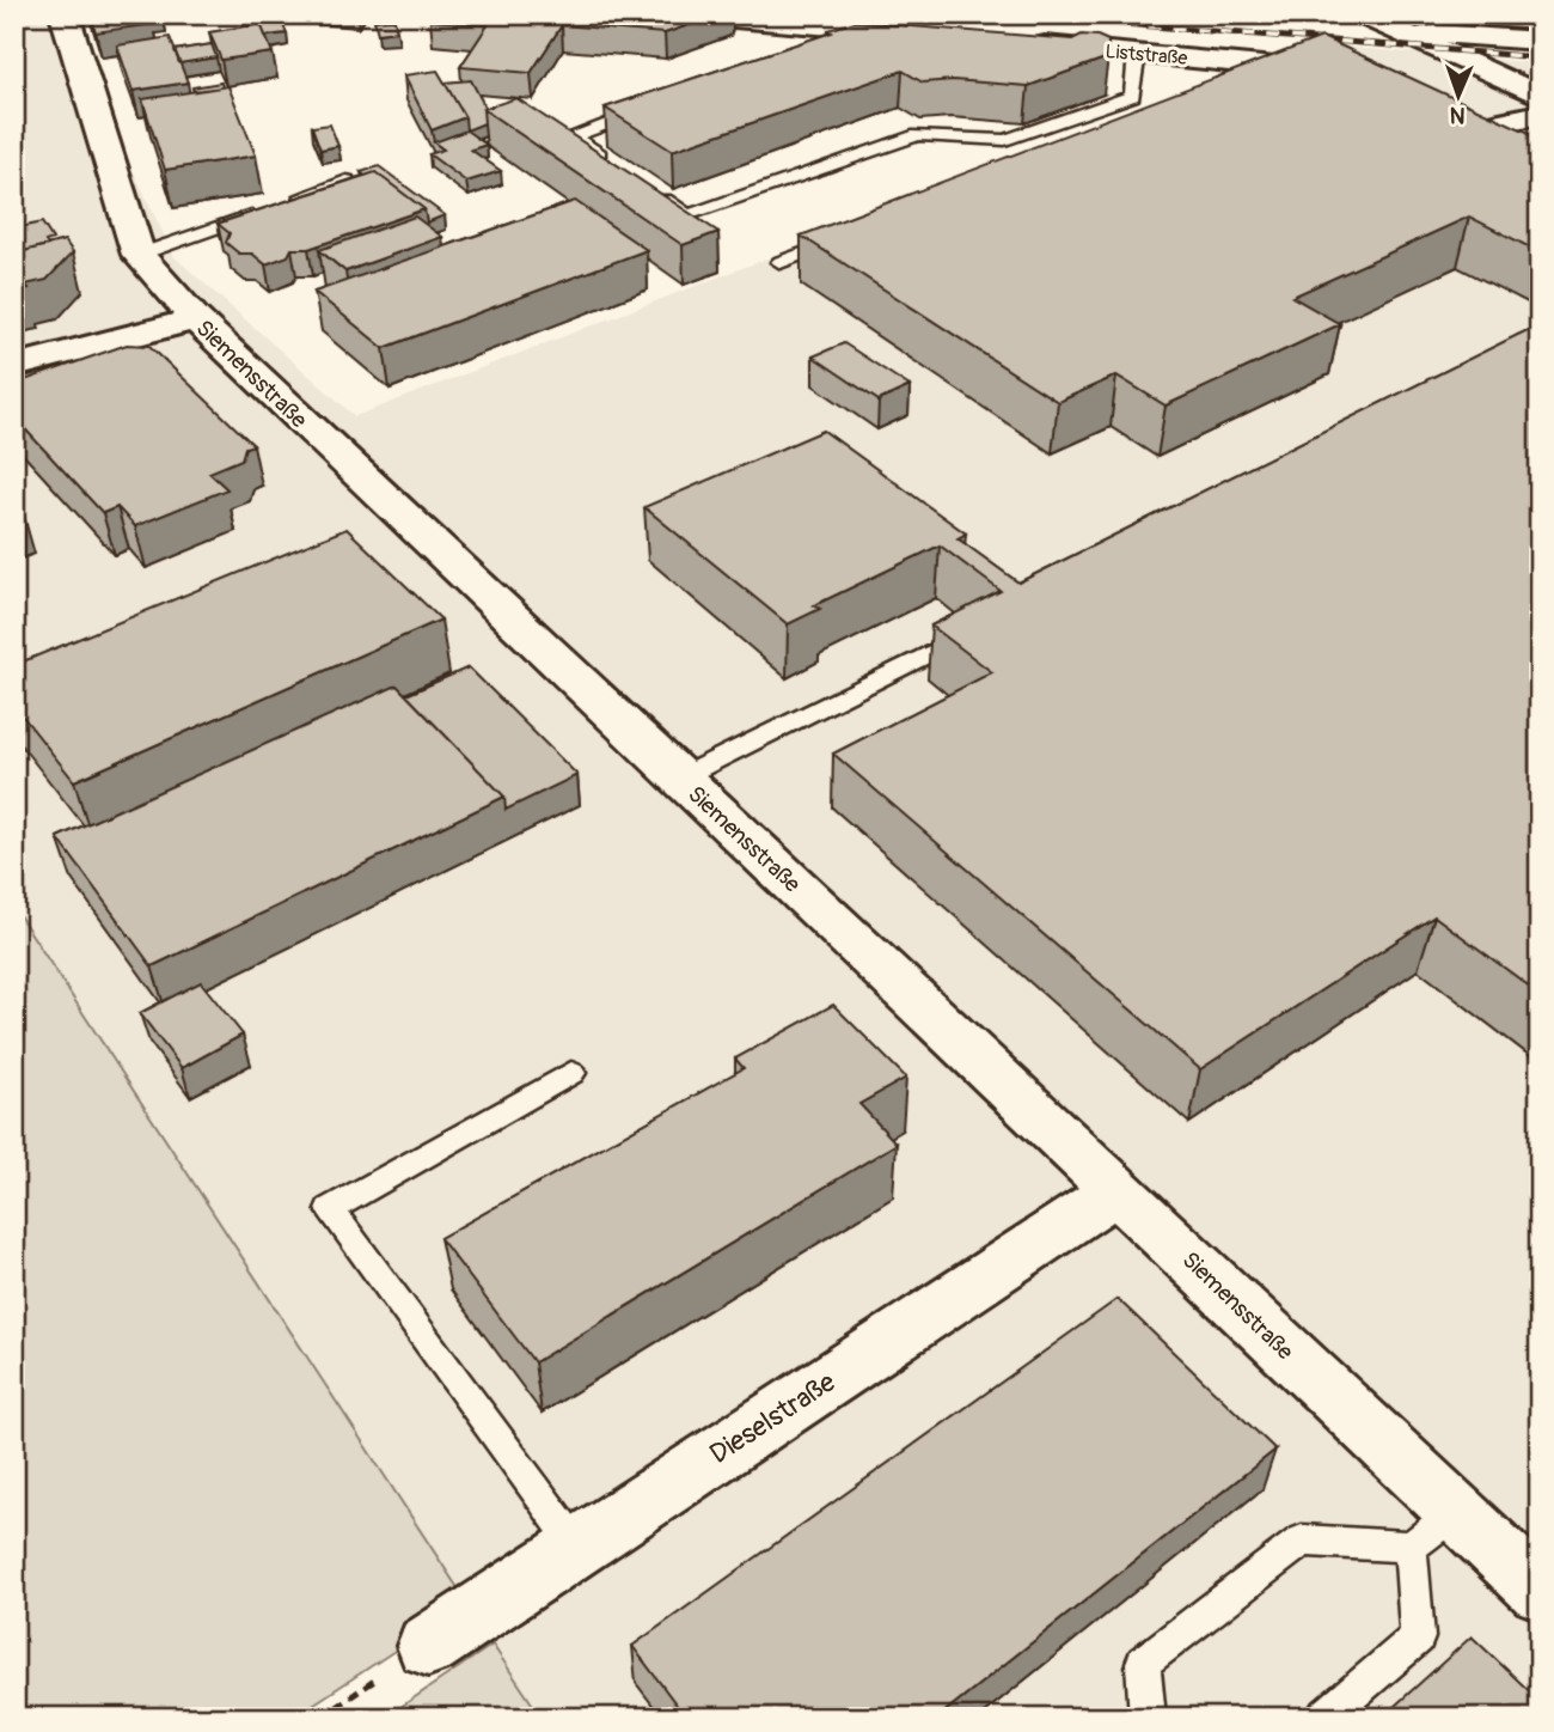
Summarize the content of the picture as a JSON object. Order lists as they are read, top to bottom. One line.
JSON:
{"streets":{"street":["Liststraße","Siemensstraße","Dieselstraße"]},"crossings":[["Siemensstraße","Dieselstraße"]],"north":"bottom"}
